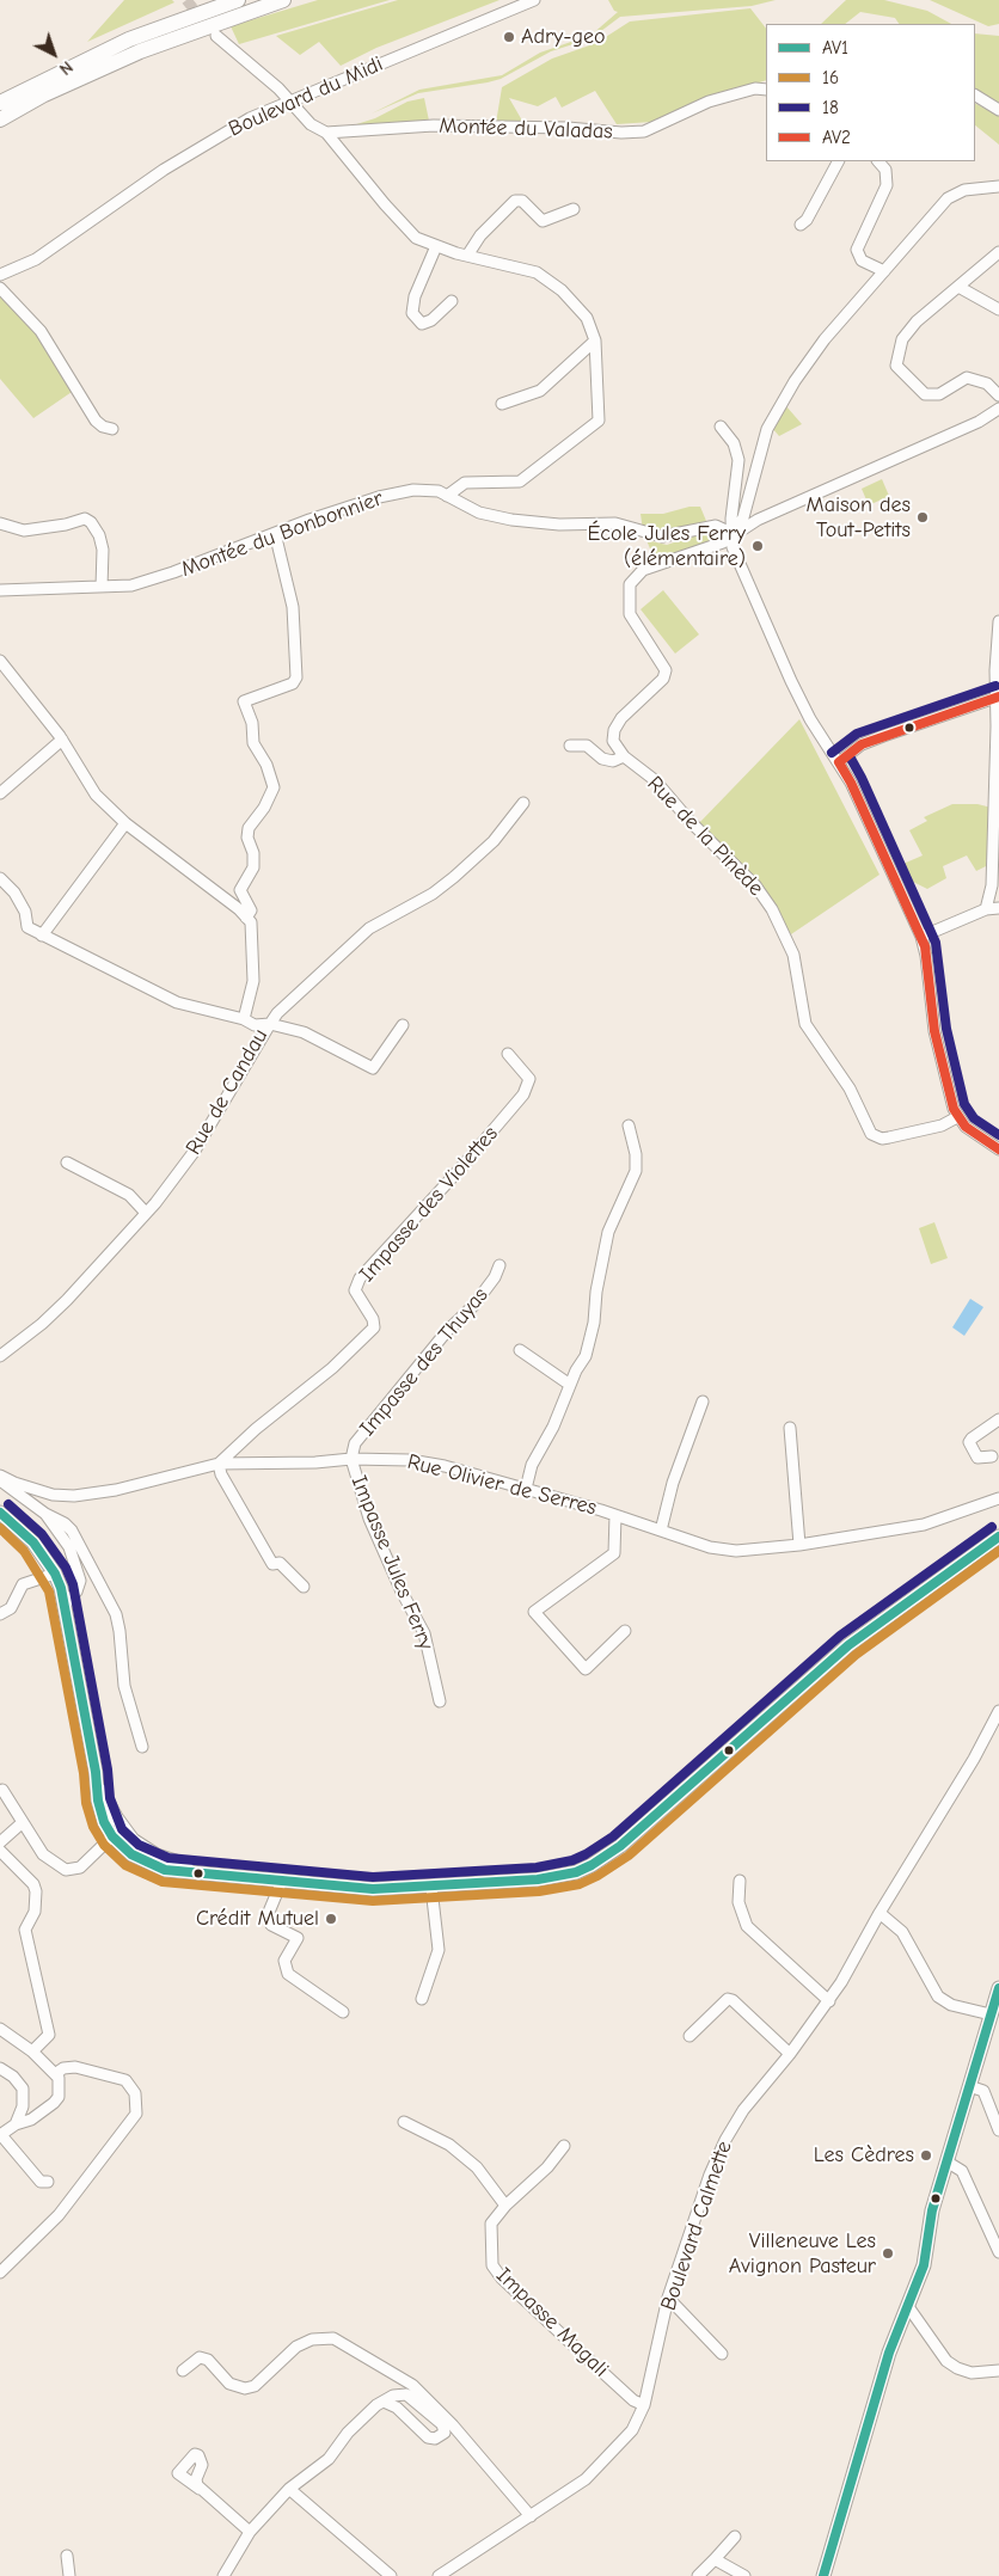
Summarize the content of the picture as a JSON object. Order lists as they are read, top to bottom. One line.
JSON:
{"streets":{"street":["Boulevard du Midi","Montée du Valadas","Montée du Bonbonnier","Rue de la Pinède","Rue de Candau","Impasse des Violettes","Impasse des Thuyas","Rue Olivier de Serres","Impasse Jules Ferry","Boulevard Calmette","Impasse Magali"]},"crossings":[["Montée du Bonbonnier","Rue de Candau"],["Impasse des Violettes","Rue Olivier de Serres"],["Impasse des Thuyas","Rue Olivier de Serres"],["Impasse des Thuyas","Impasse Jules Ferry"],["Rue Olivier de Serres","Impasse Jules Ferry"],["Boulevard Calmette","Impasse Magali"]],"places":["Adry-geo","Maison des Tout-Petits","École Jules Ferry (élémentaire)","Crédit Mutuel","Les Cèdres","Villeneuve Les Avignon Pasteur"],"lines":["transit line 18","transit line AV2","transit line AV1","transit line 16"],"legend":["AV1","16","18","AV2"],"north":"bottom right"}
